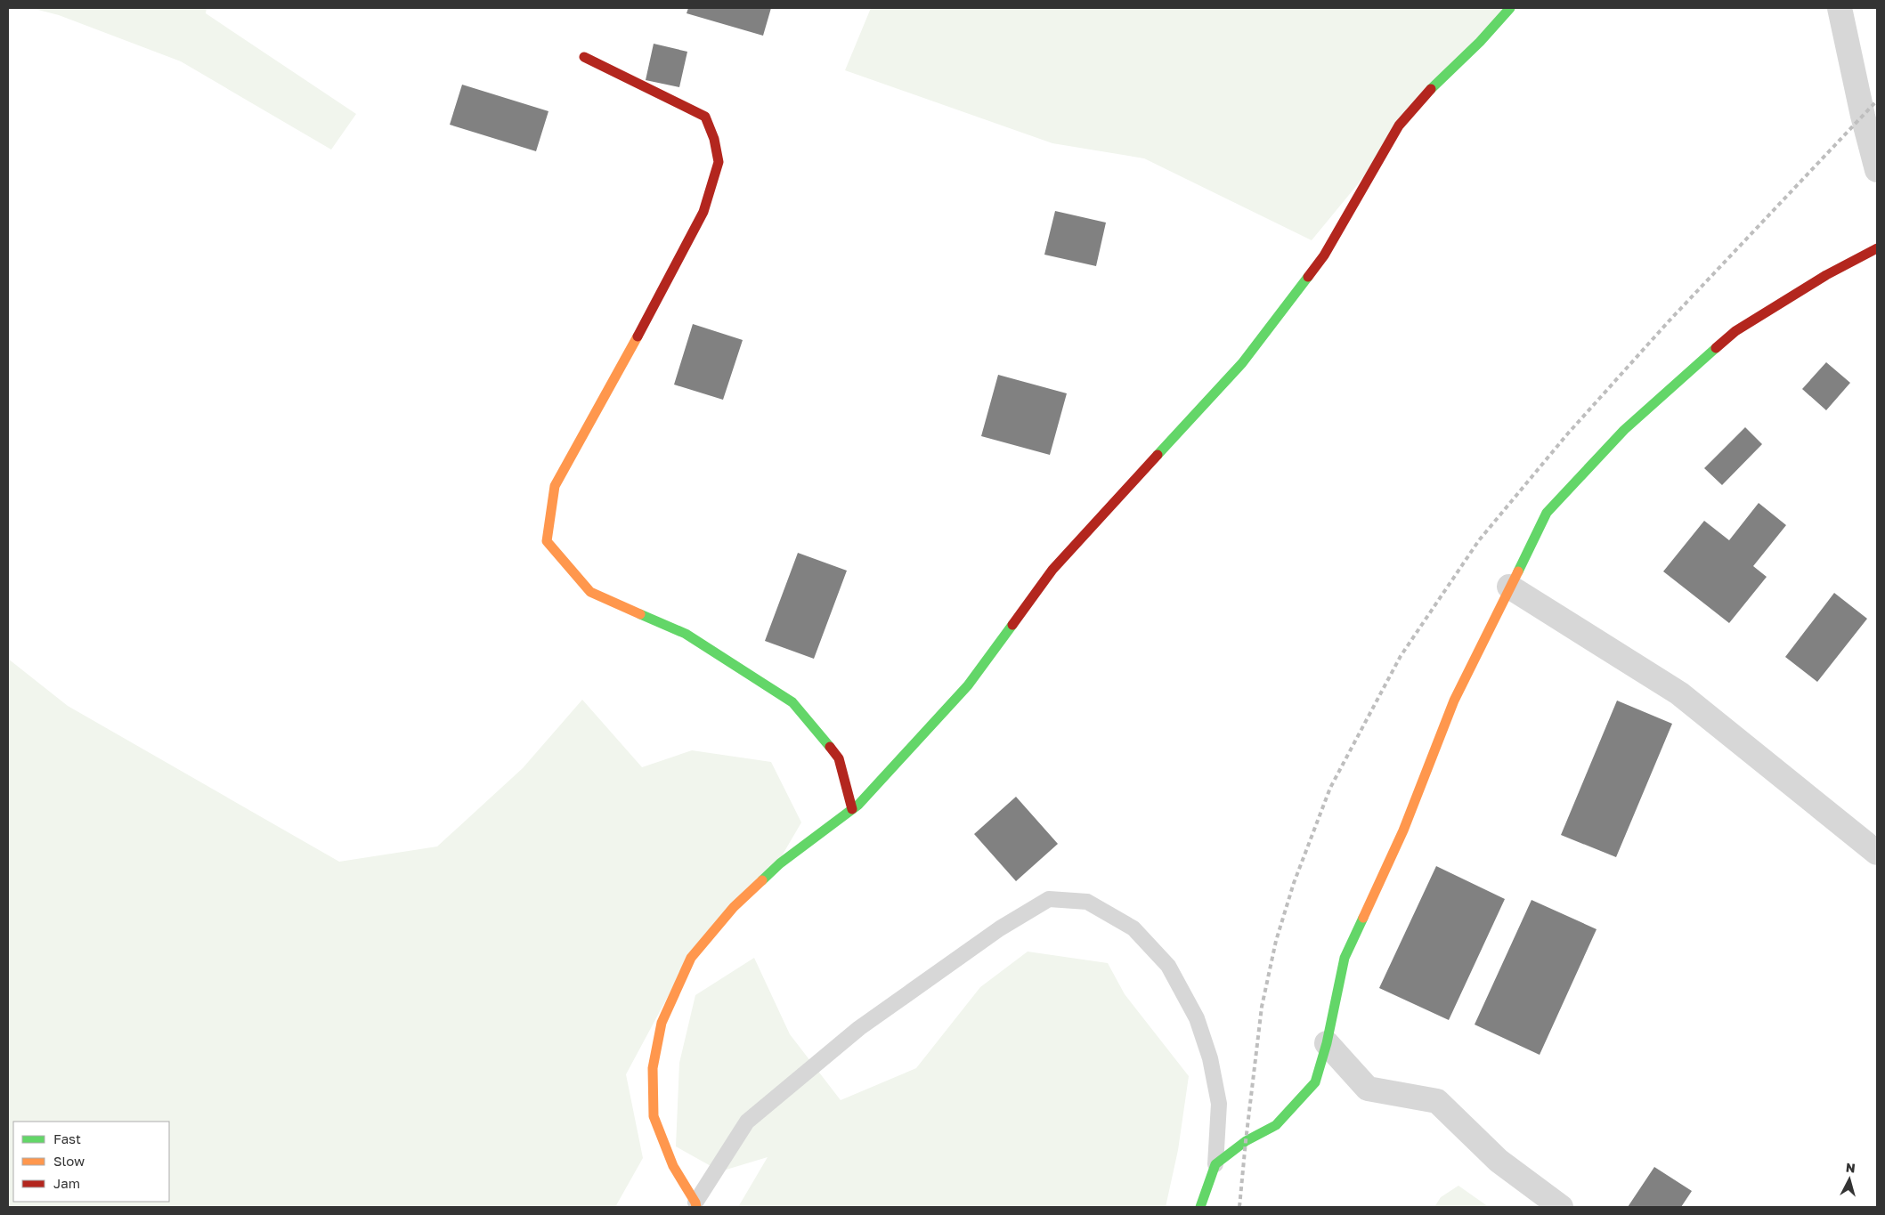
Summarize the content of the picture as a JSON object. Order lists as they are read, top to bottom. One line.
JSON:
{"legend":["Fast","Slow","Jam"],"north":"top"}
